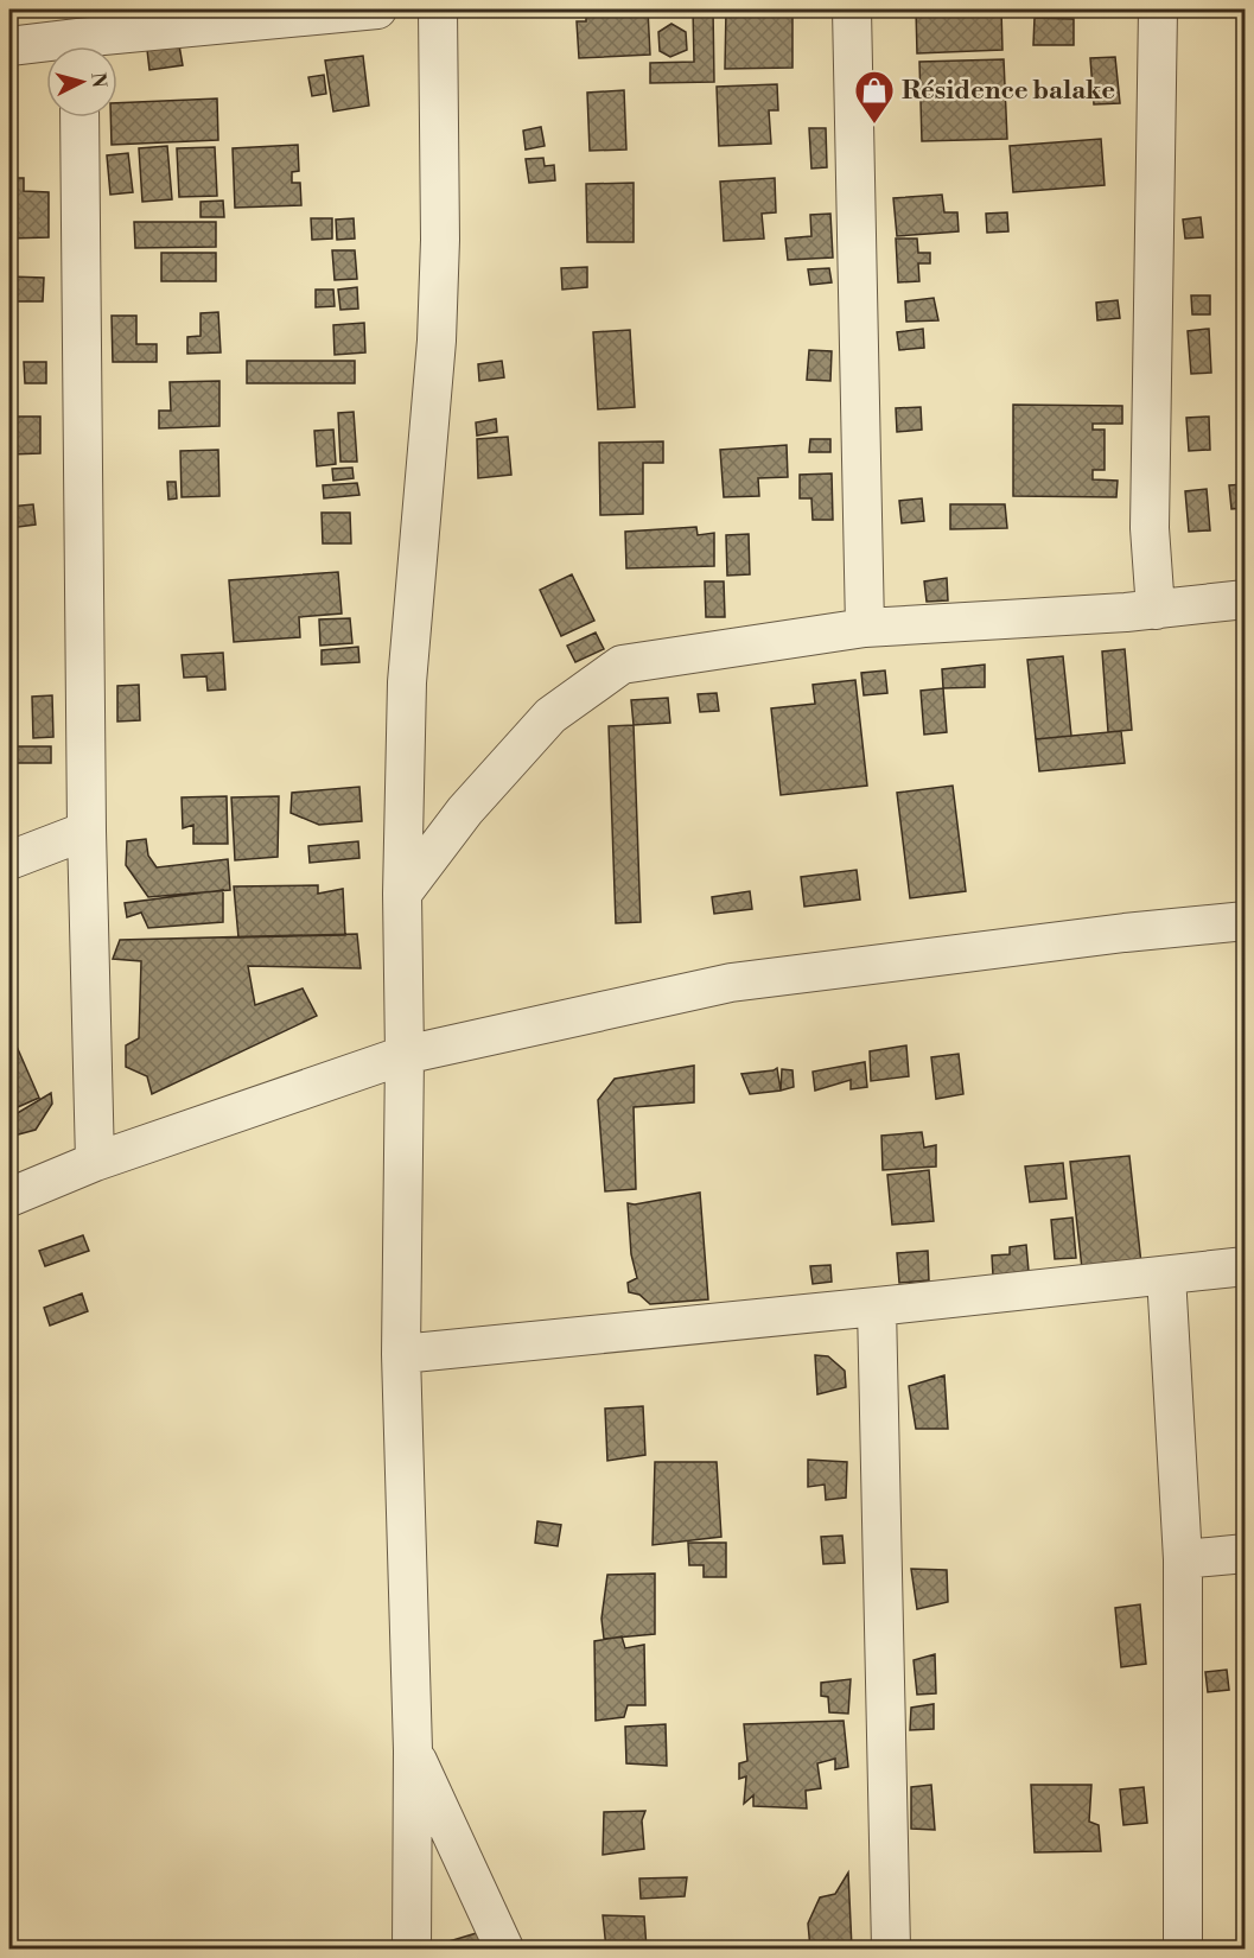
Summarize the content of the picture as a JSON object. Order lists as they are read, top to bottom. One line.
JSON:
{"places":{"shop":["Résidence balake"]},"north":"right"}
